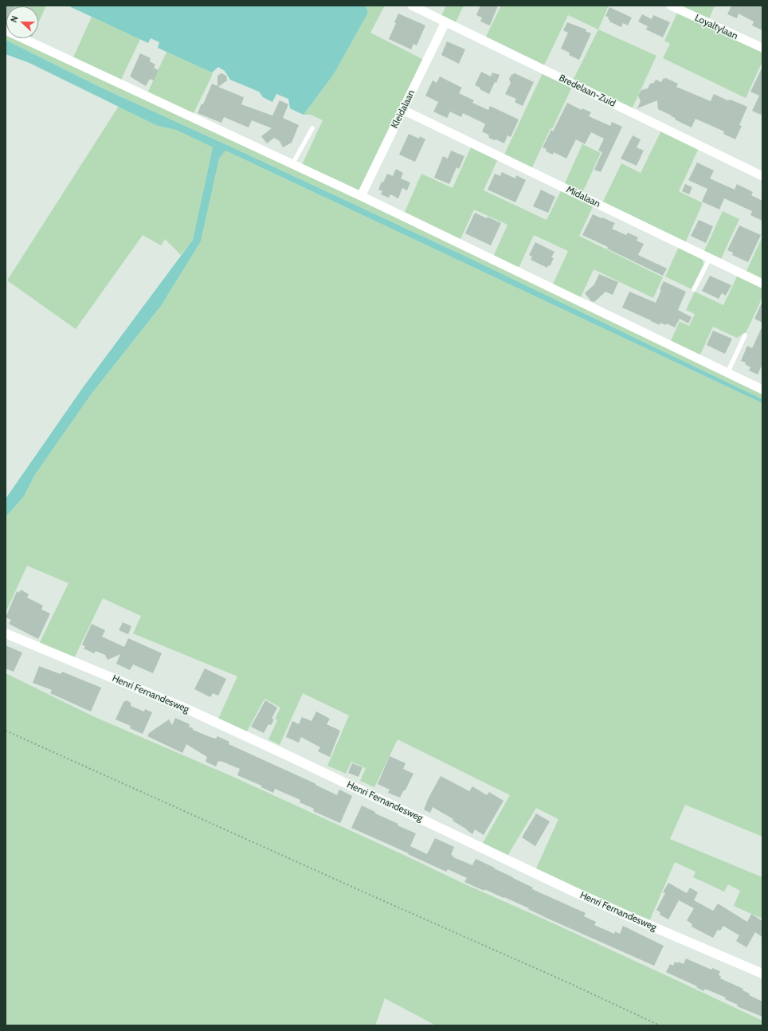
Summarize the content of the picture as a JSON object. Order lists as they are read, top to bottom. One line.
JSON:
{"streets":{"street":["Loyaltylaan","Bredelaan-Zuid","Kleidalaan","Midalaan","Henri Fernandesweg"]},"crossings":[["Bredelaan-Zuid","Kleidalaan"],["Kleidalaan","Midalaan"]],"north":"left"}
